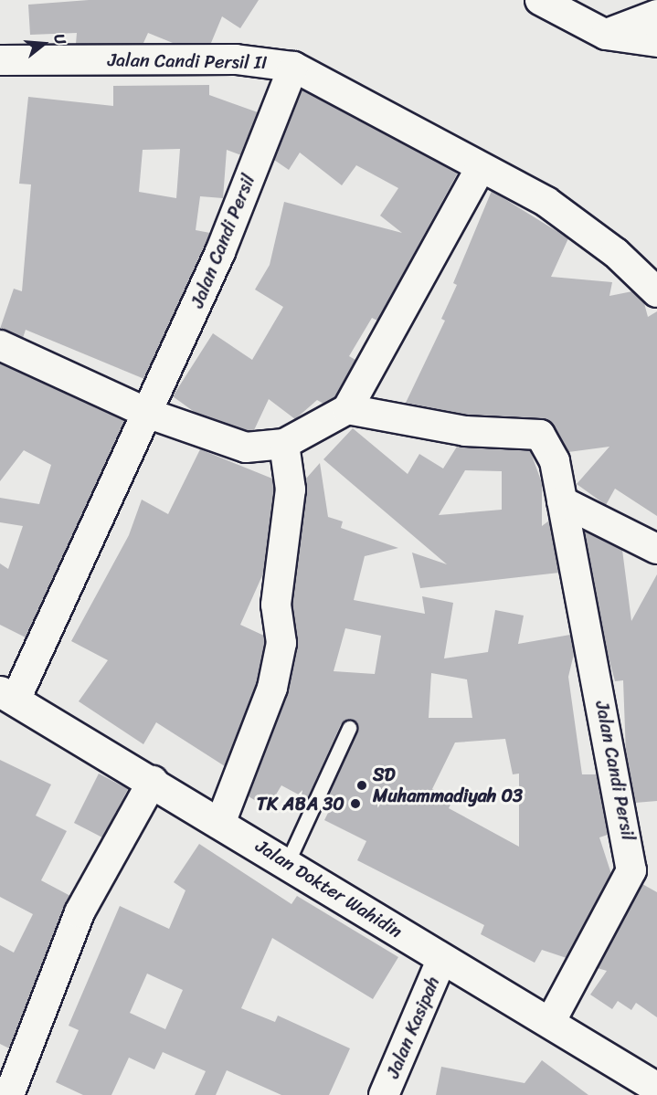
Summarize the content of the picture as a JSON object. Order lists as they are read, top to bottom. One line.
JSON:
{"streets":{"highway":["Jalan Dokter Wahidin"],"street":["Jalan Candi Persil II","Jalan Candi Persil","Jalan Kasipah"]},"crossings":[["Jalan Candi Persil II","Jalan Candi Persil"],["Jalan Candi Persil","Jalan Dokter Wahidin"],["Jalan Dokter Wahidin","Jalan Kasipah"]],"places":["SD Muhammadiyah 03","TK ABA 30"],"north":"right"}
